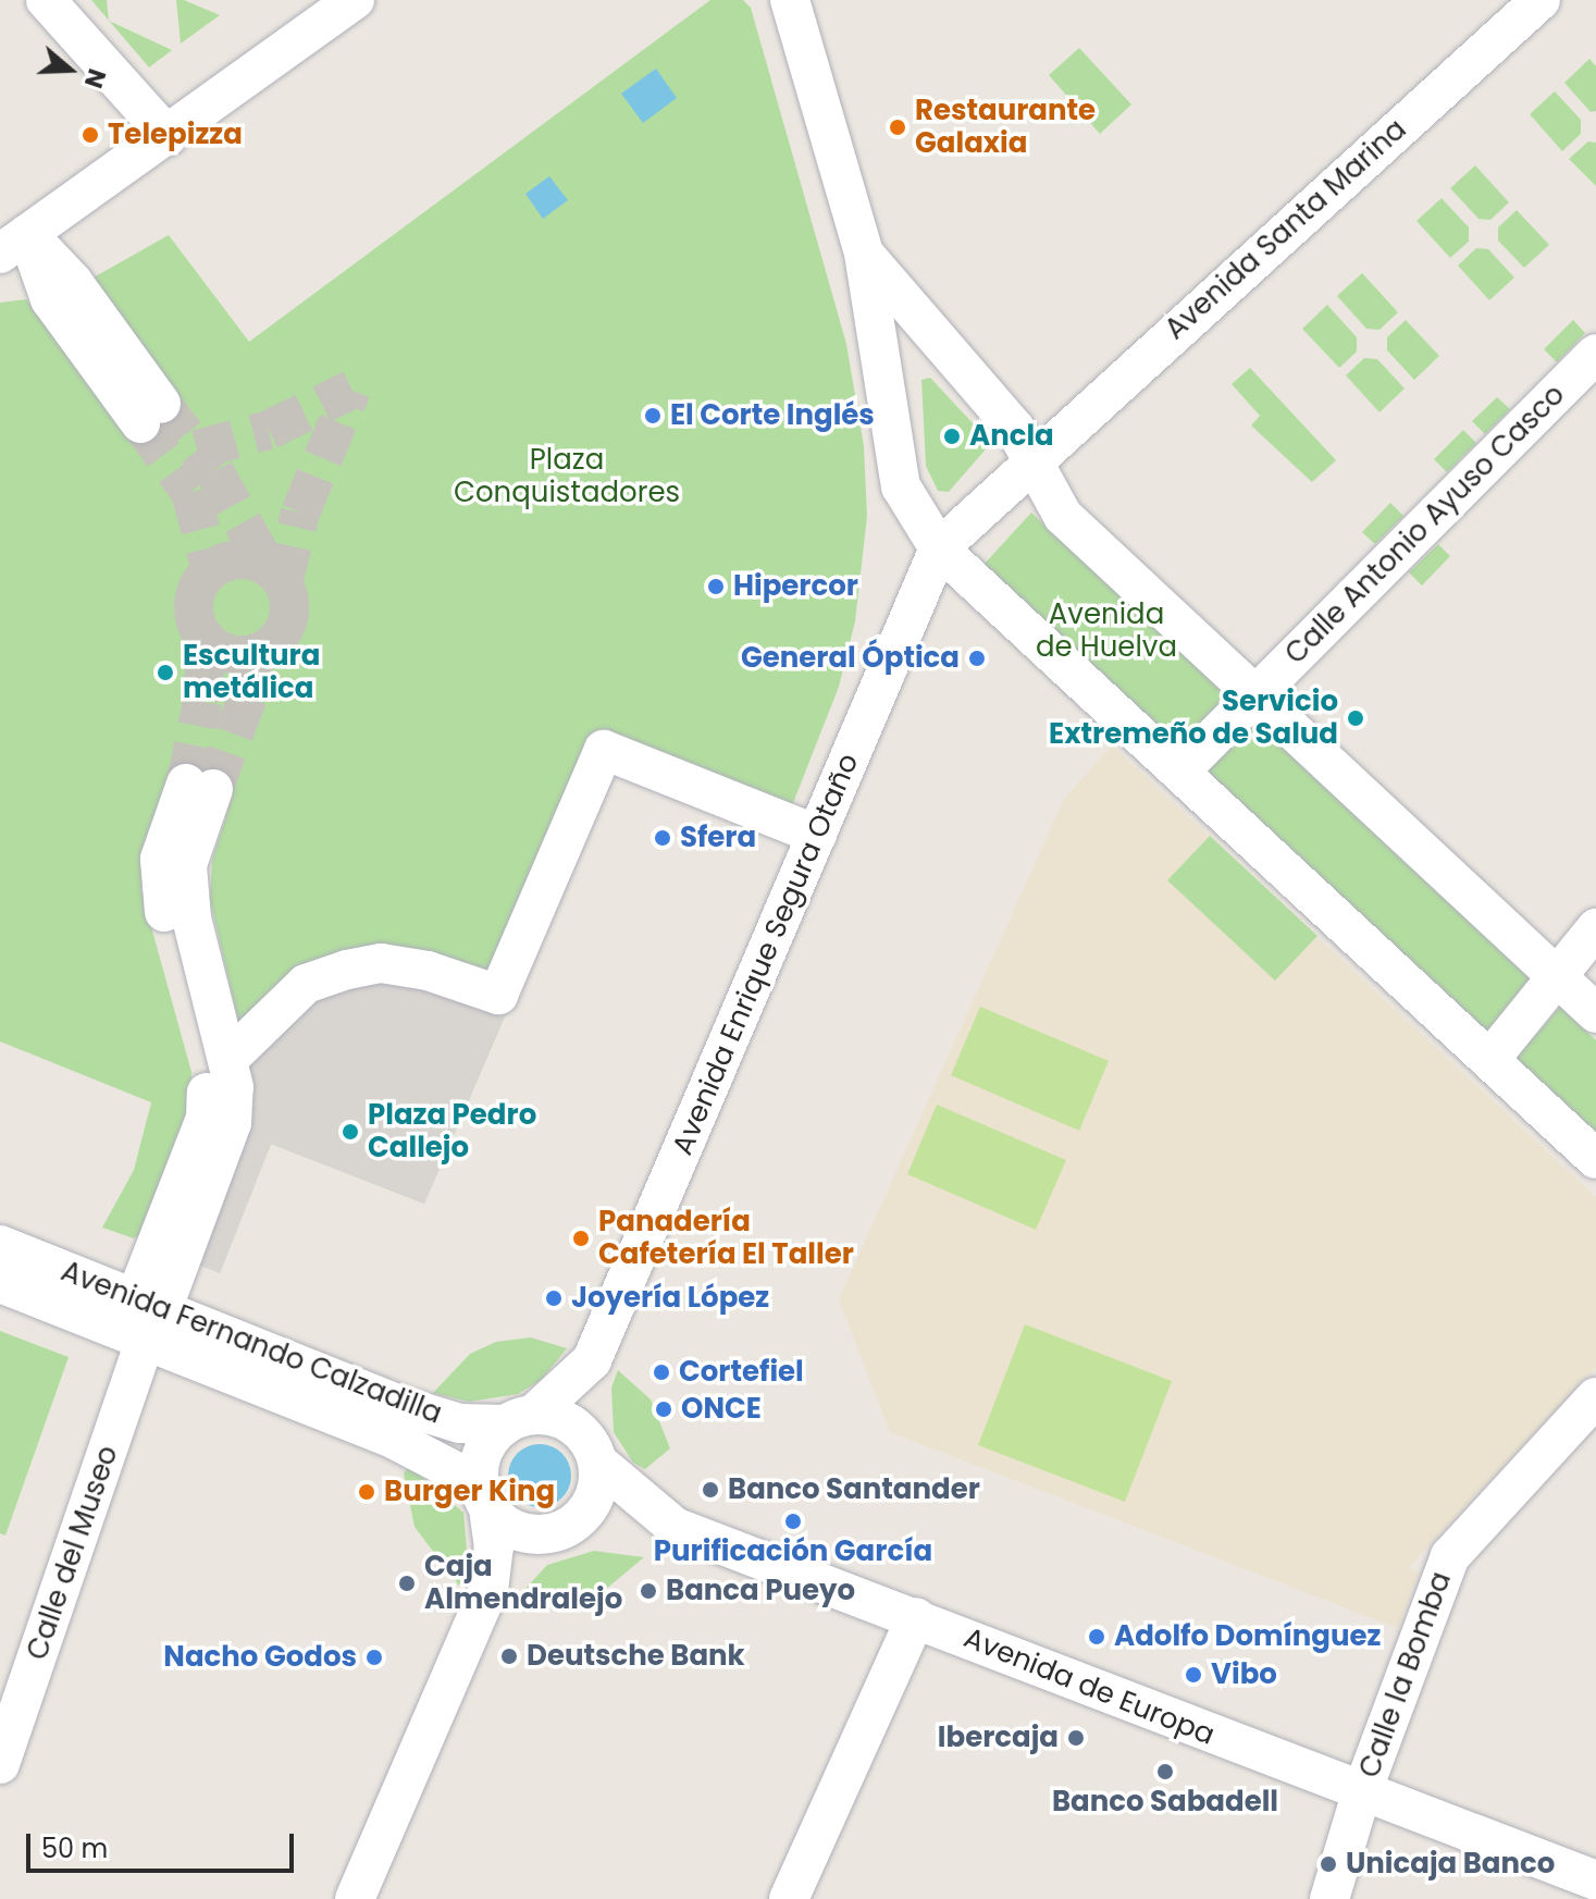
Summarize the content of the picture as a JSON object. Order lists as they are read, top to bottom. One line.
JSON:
{"streets":{"street":["Avenida Santa Marina","Calle Antonio Ayuso Casco","Avenida Enrique Segura Otaño","Avenida Fernando Calzadilla","Calle del Museo","Calle la Bomba","Avenida de Europa"]},"crossings":[["Avenida Enrique Segura Otaño","Avenida Fernando Calzadilla"],["Avenida Enrique Segura Otaño","Avenida de Europa"],["Avenida Fernando Calzadilla","Calle del Museo"],["Avenida Fernando Calzadilla","Avenida de Europa"],["Calle la Bomba","Avenida de Europa"]],"parks":["Plaza Conquistadores","Avenida de Huelva"],"places":["Restaurante Galaxia","Telepizza","El Corte Inglés","Ancla","Hipercor","General Óptica","Escultura metálica","Servicio Extremeño de Salud","Sfera","Plaza Pedro Callejo","Panadería Cafetería El Taller","Joyería López","Cortefiel","ONCE","Banco Santander","Burger King","Purificación García","Caja Almendralejo","Banca Pueyo","Adolfo Domínguez","Deutsche Bank","Nacho Godos","Vibo","Ibercaja","Banco Sabadell","Unicaja Banco"],"scale_bar":"50 m","north":"right"}
